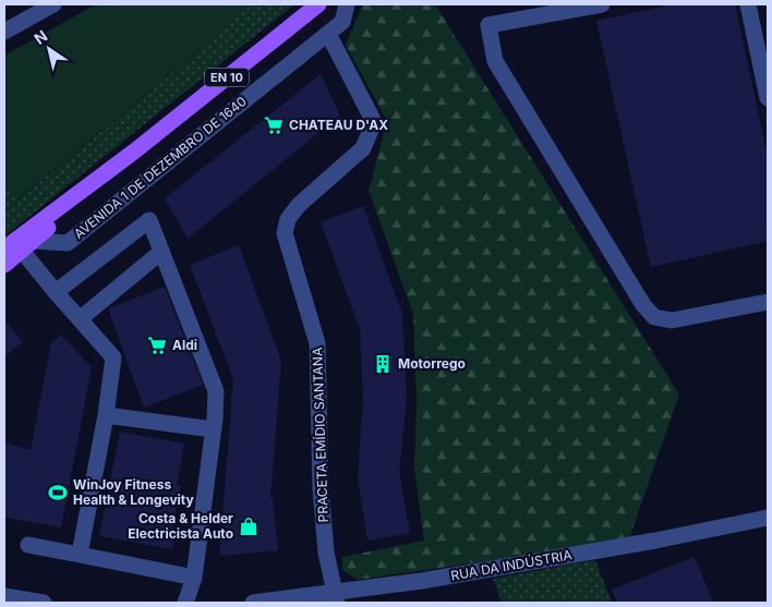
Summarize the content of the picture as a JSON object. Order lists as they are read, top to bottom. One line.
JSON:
{"streets":{"main road":["EN 10","AVENIDA 1 DE DEZEMBRO DE 1640"],"street":["PRACETA EMÍDIO SANTANA","RUA DA INDÚSTRIA"]},"crossings":[["AVENIDA 1 DE DEZEMBRO DE 1640","PRACETA EMÍDIO SANTANA"],["PRACETA EMÍDIO SANTANA","RUA DA INDÚSTRIA"]],"places":{"supermarket":["CHATEAU D'AX","Aldi"],"building":["Motorrego"],"sports":["WinJoy Fitness Health & Longevity"],"shop":["Costa & Helder Electricista Auto"]},"north":"top left"}
